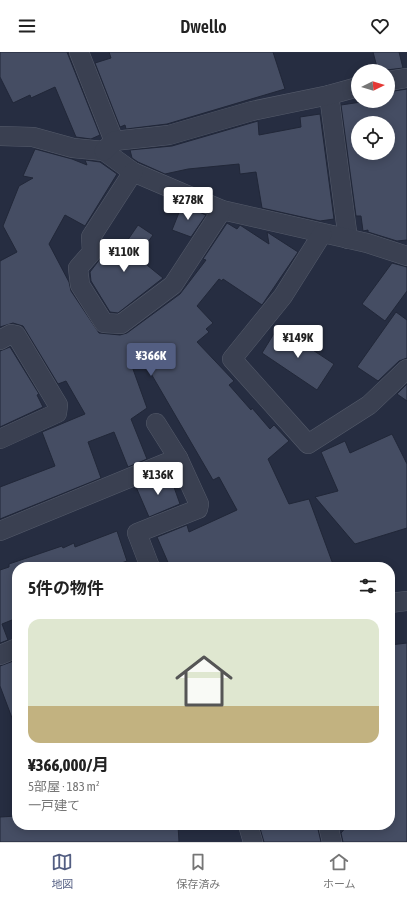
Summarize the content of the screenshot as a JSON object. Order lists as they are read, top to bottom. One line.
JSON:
{"north":"right","page":{"header":"Dwello","price":["¥278K","¥110K","¥149K","¥366K","¥136K"],"heading":"5件の物件","list":[{"name":"¥366,000/月","note":"5部屋 · 183 m² · 一戸建て"}],"tabs":["地図","保存済み","ホーム"]}}
